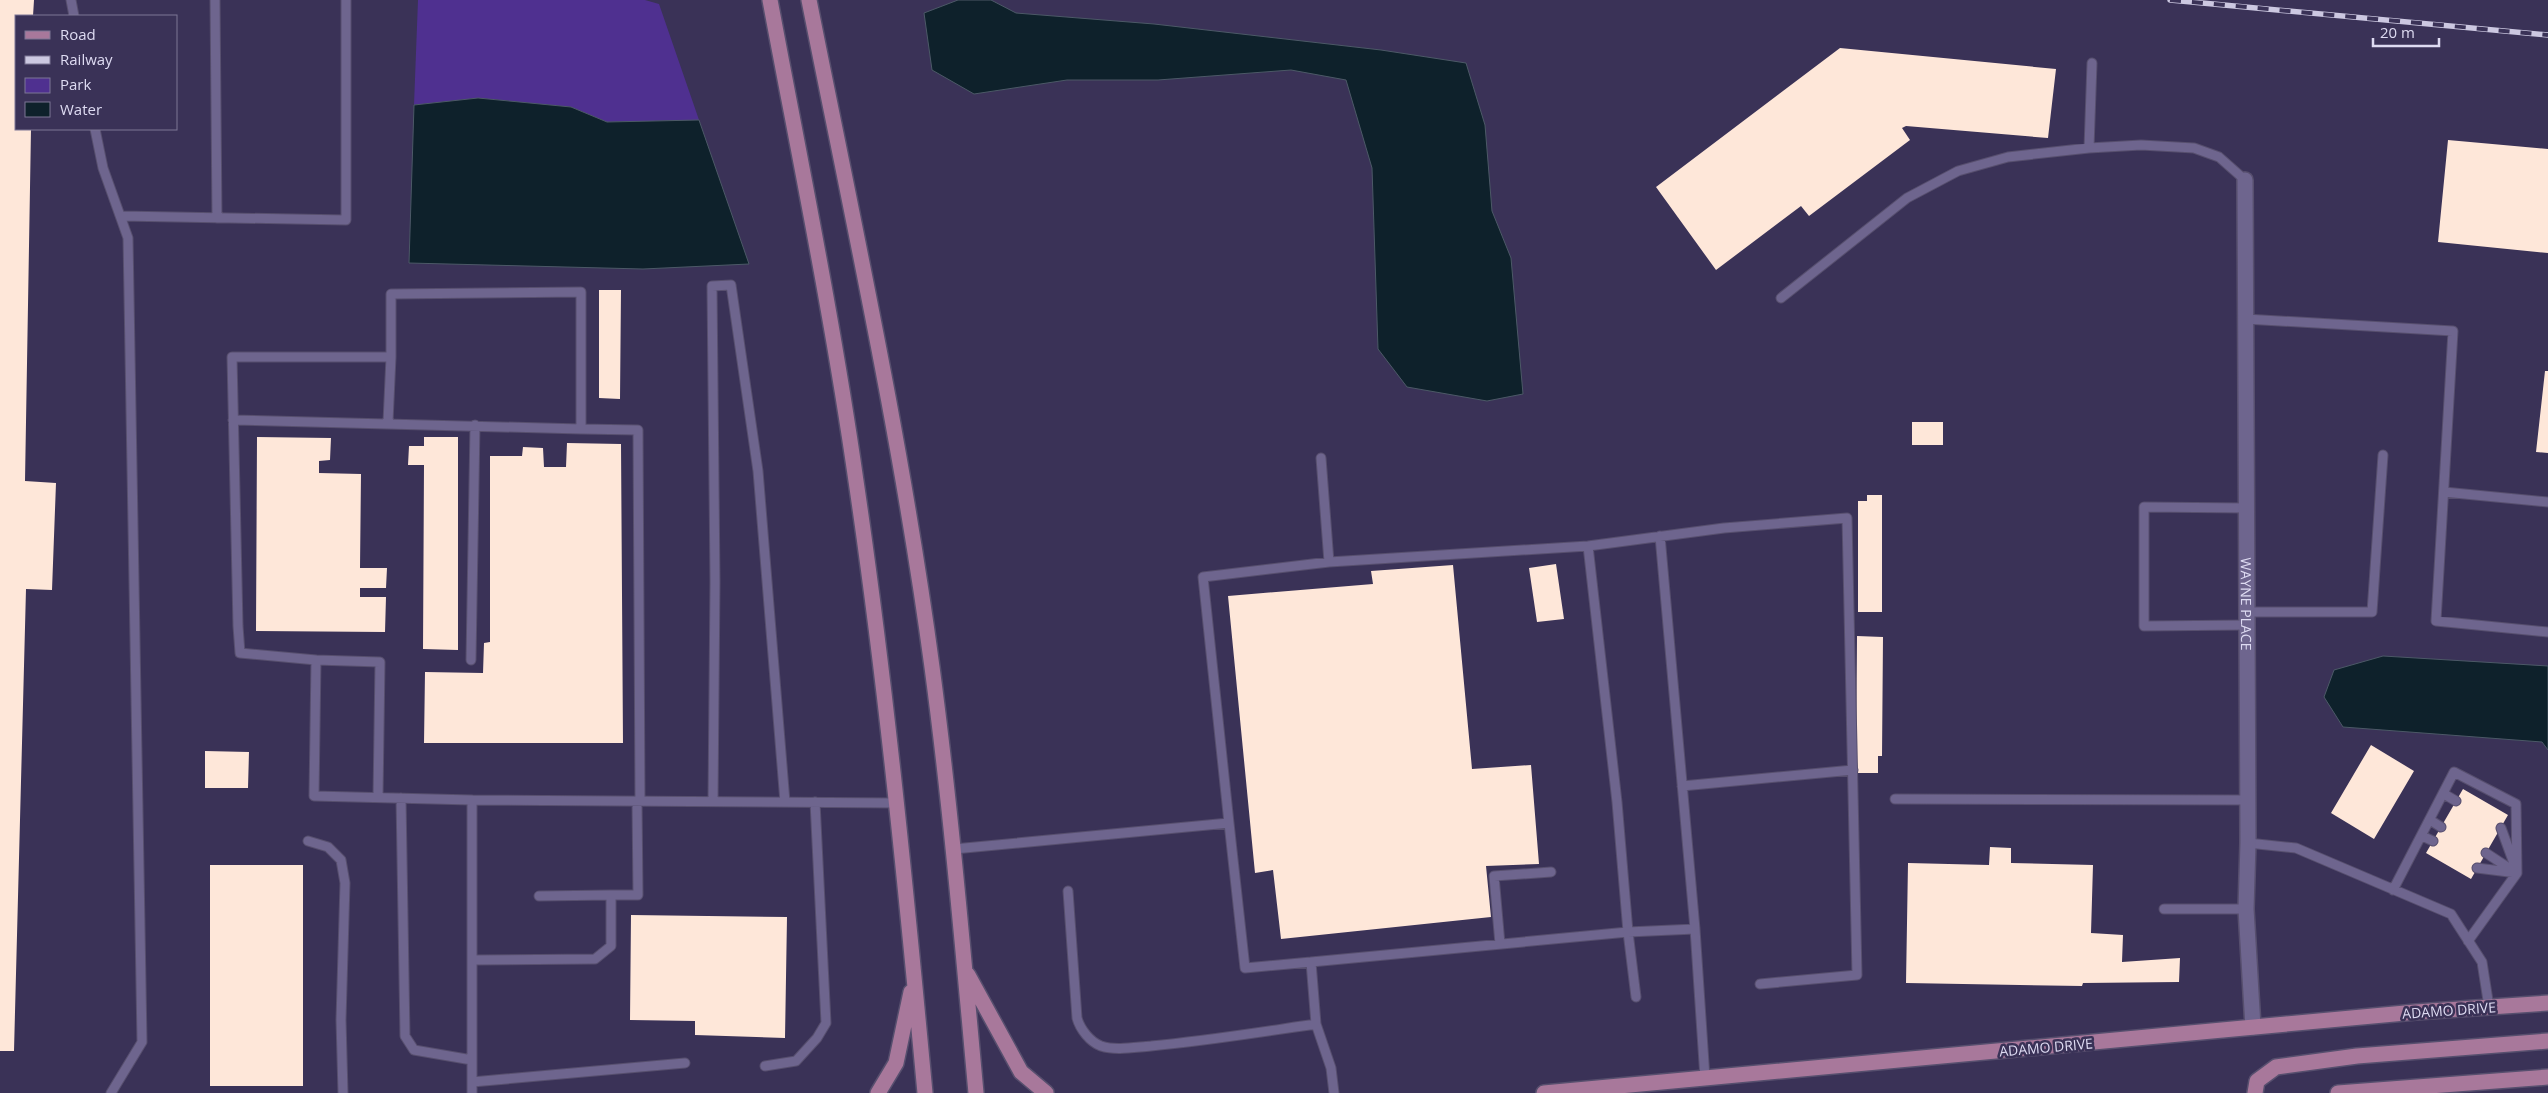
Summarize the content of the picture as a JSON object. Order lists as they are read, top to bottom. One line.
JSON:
{"streets":{"main road":["ADAMO DRIVE"],"street":["WAYNE PLACE"]},"crossings":[["WAYNE PLACE","ADAMO DRIVE"]],"legend":["Road","Railway","Park","Water"],"scale_bar":"20 m"}
